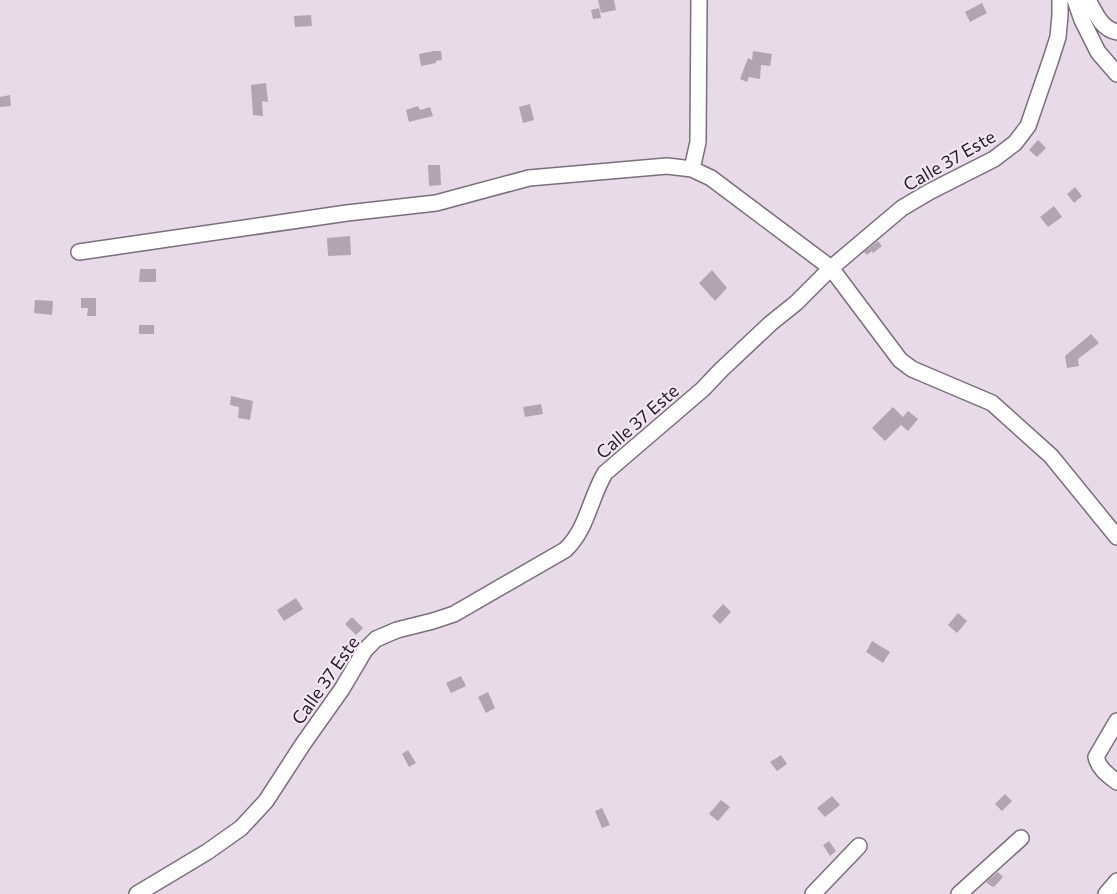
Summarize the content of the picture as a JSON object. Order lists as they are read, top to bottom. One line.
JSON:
{"streets":{"street":["Calle 37 Este"]}}
